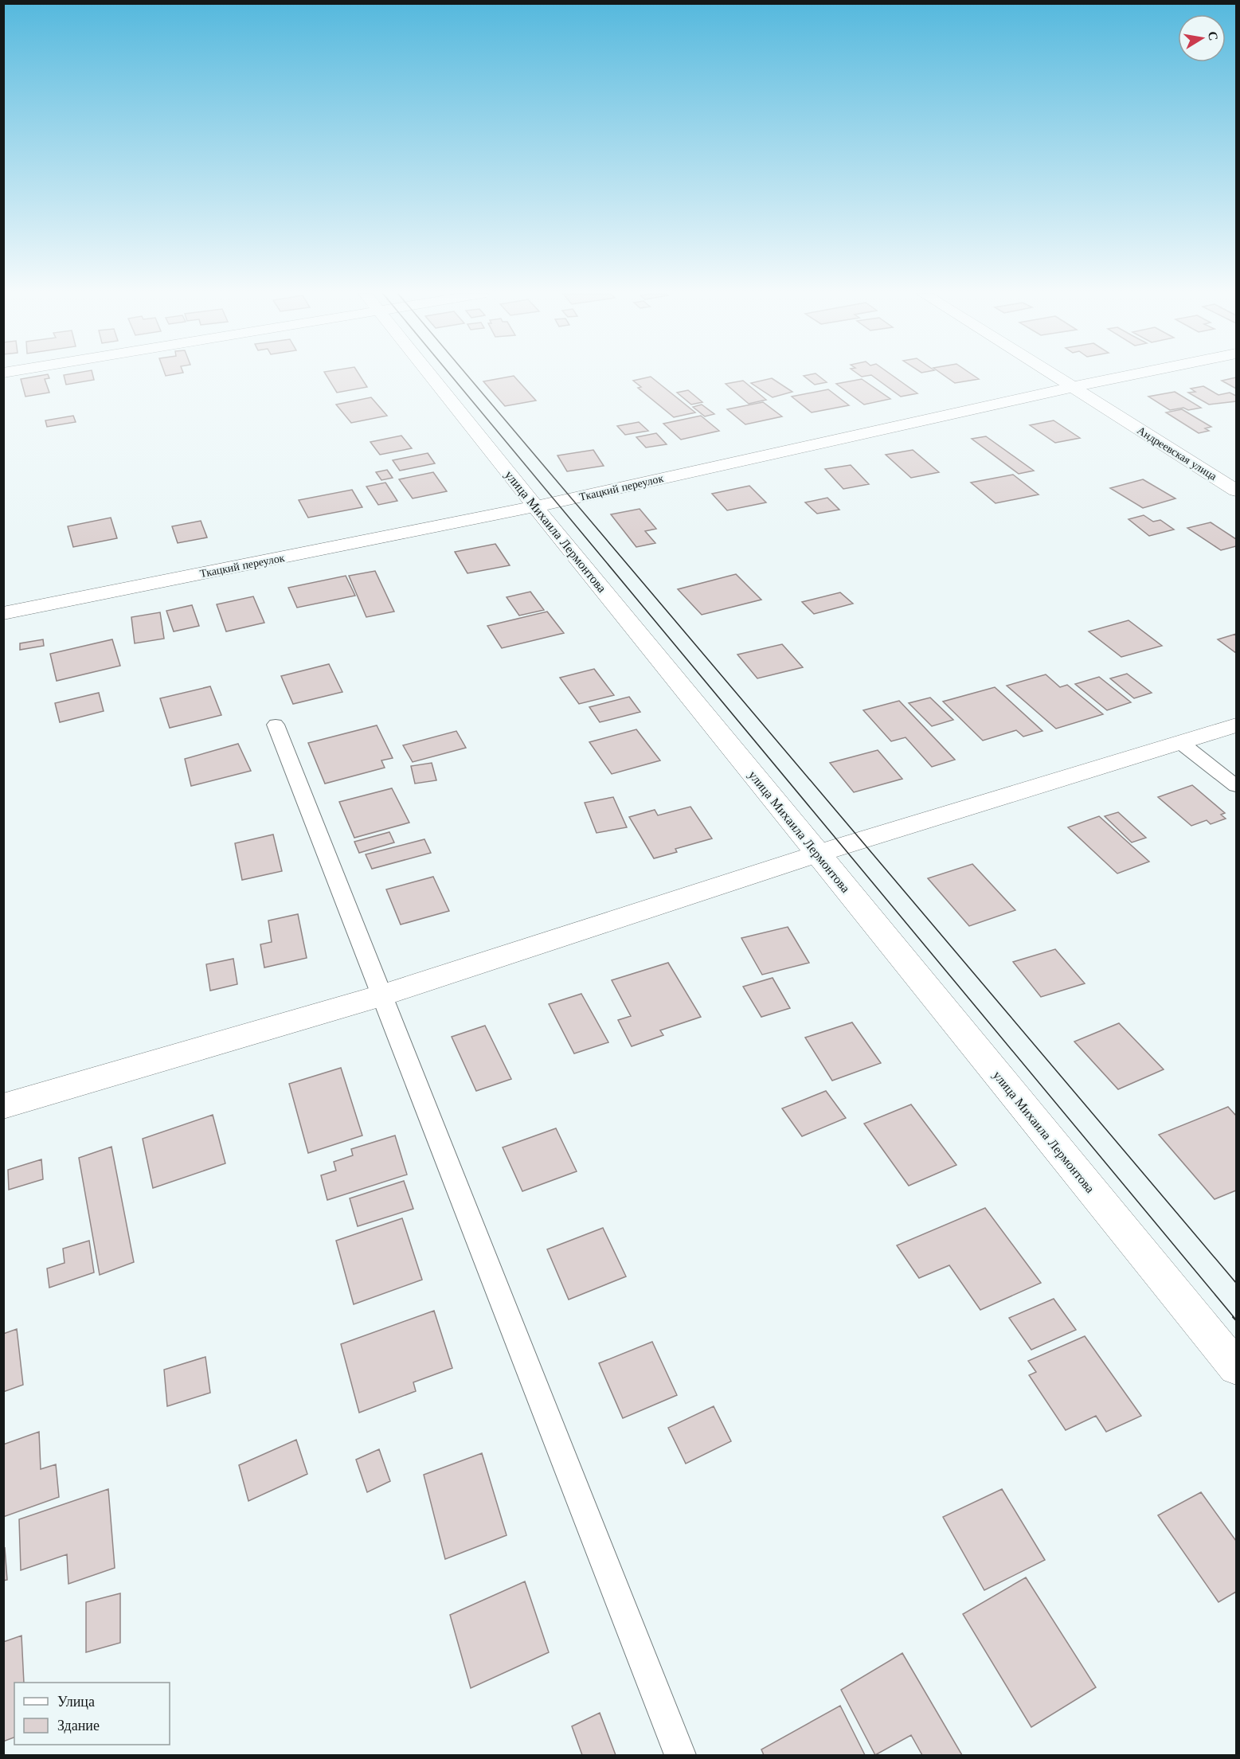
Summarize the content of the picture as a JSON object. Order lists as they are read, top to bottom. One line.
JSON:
{"streets":{"street":["Андреевская улица","Ткацкий переулок","улица Михаила Лермонтова"]},"crossings":[["Андреевская улица","Ткацкий переулок"],["Ткацкий переулок","улица Михаила Лермонтова"]],"legend":["Улица","Здание"],"north":"right"}
